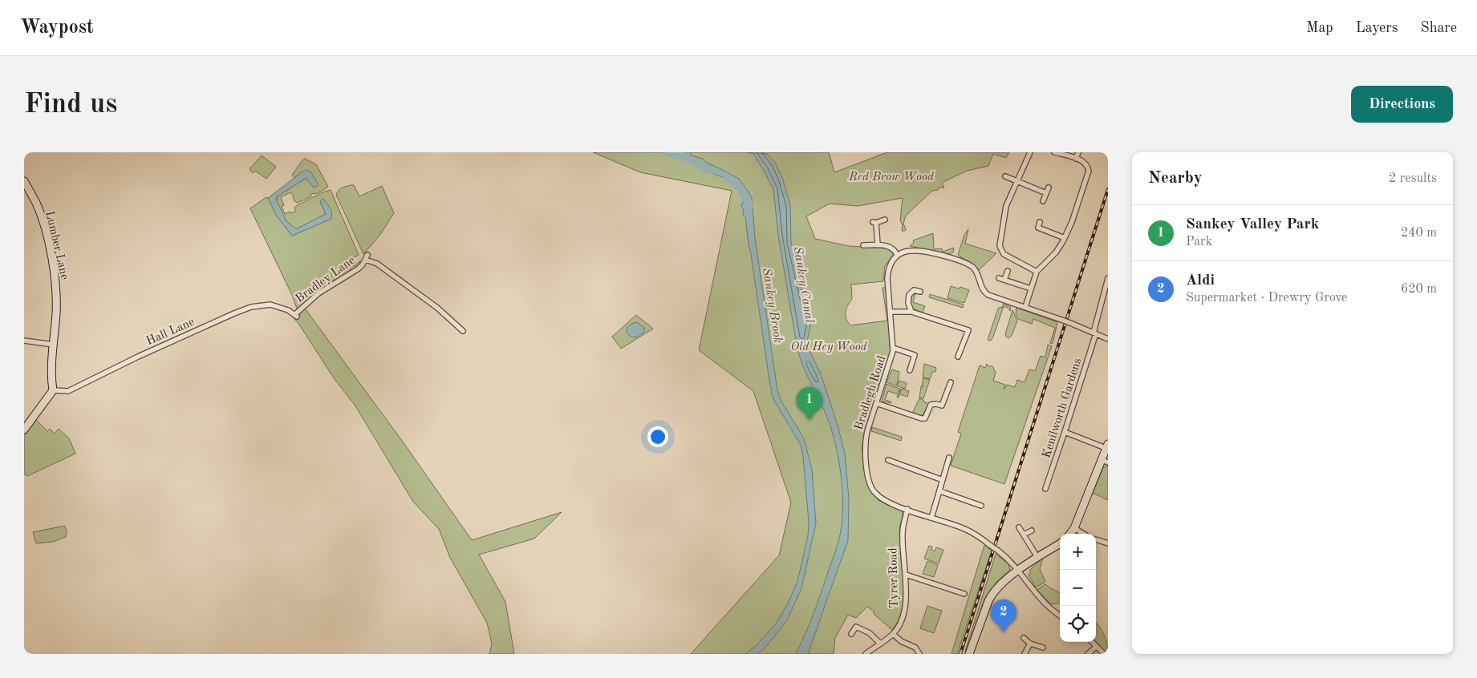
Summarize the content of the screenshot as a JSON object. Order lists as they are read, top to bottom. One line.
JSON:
{"streets":{"street":["Lumber Lane","Bradley Lane","Hall Lane","Bradlegh Road","Kenilworth Gardens","Tyrer Road"]},"crossings":[["Lumber Lane","Hall Lane"],["Bradley Lane","Hall Lane"],["Bradlegh Road","Tyrer Road"]],"water":["Sankey Canal","Sankey Brook"],"parks":["Red Brow Wood","Old Hey Wood"],"page":{"header":"Waypost","nav":["Map","Layers","Share"],"buttons":"Directions","title":"Find us","heading":["Nearby","2 results"],"list":[{"mark":"1","name":"Sankey Valley Park","note":"Park","value":"240 m"},{"mark":"2","name":"Aldi","note":"Supermarket · Drewry Grove","value":"620 m"}],"pins":["1","2"],"map_buttons":["+","−"]}}
